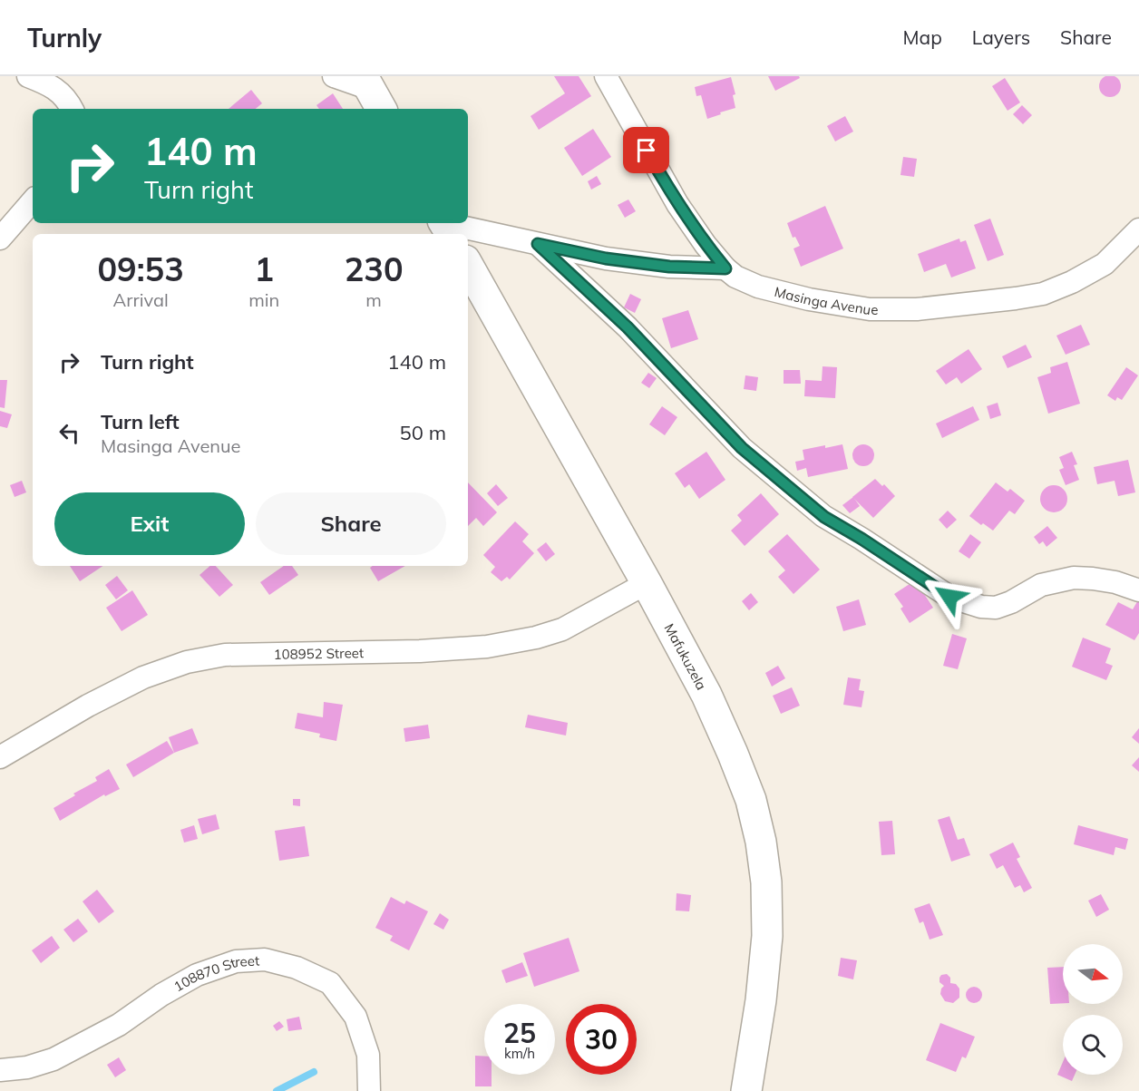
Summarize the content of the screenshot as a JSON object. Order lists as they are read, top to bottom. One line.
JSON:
{"streets":{"main road":["Mafukuzela"],"street":["Masinga Avenue","108952 Street","108870 Street"]},"crossings":[["108952 Street","Mafukuzela"]],"north":"right","page":{"header":"Turnly","nav":["Map","Layers","Share"],"turn":["140 m","Turn right"],"eta":["09:53","Arrival","1","min","230","m"],"list":[{"name":"Turn right","value":"140 m"},{"name":"Turn left","note":"Masinga Avenue","value":"50 m"}],"buttons":["Exit","Share"],"speed":"25 km/h","limit":"30"}}
